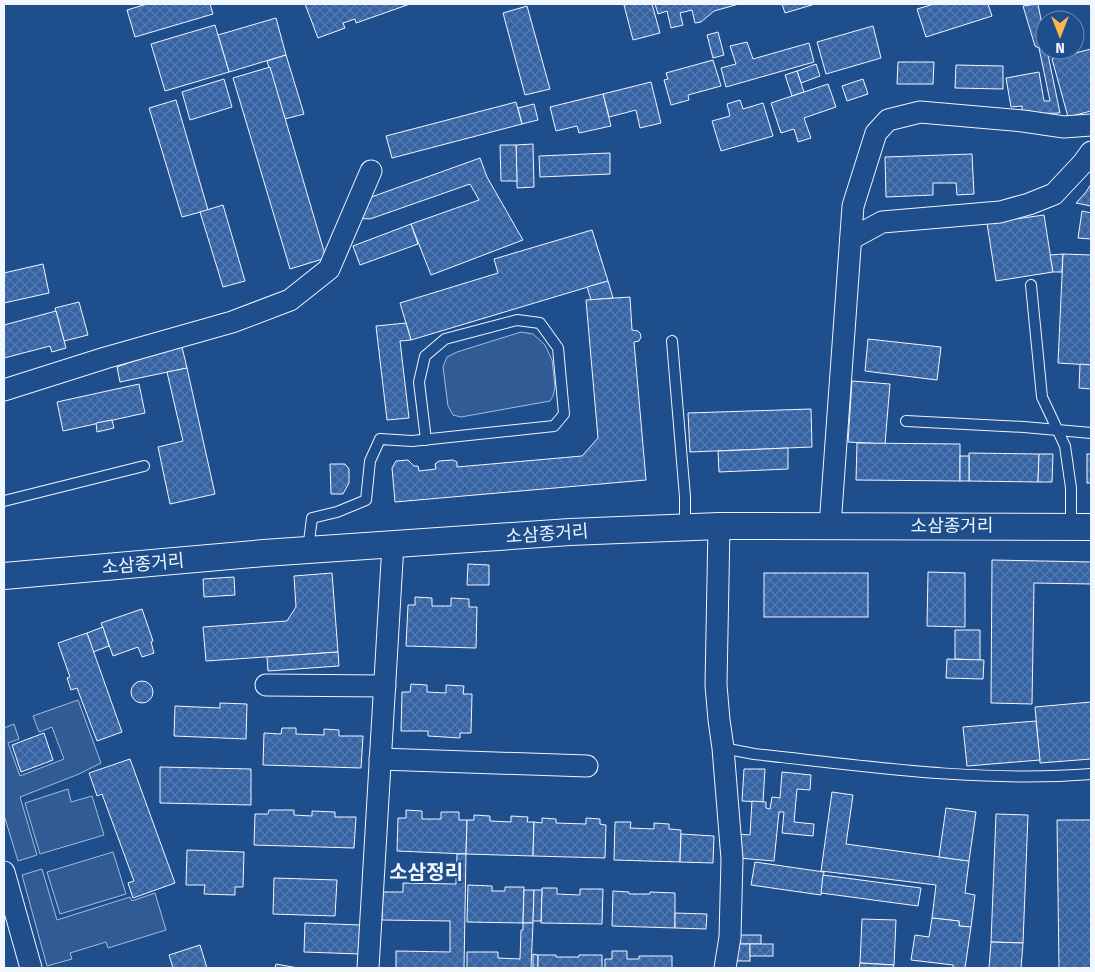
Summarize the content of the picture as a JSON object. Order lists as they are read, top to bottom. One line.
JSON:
{"streets":{"street":["소삼종거리"]},"districts":["소삼정리"],"north":"bottom"}
